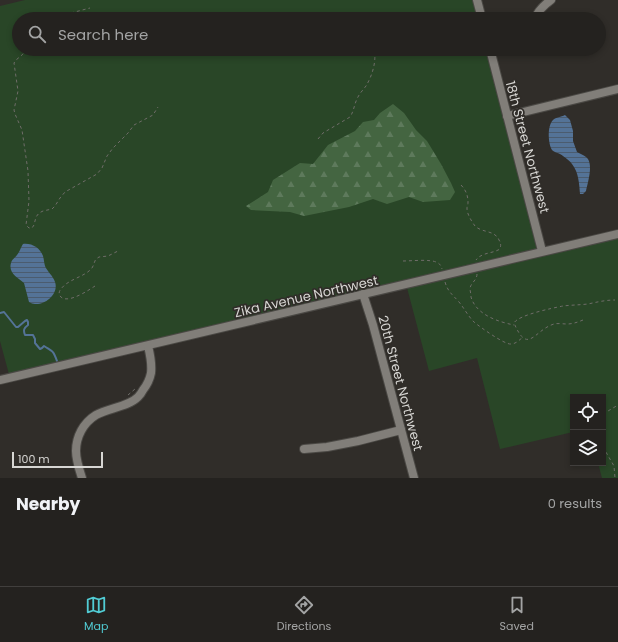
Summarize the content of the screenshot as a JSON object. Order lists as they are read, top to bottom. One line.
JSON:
{"streets":{"street":["18th Street Northwest","Zika Avenue Northwest","20th Street Northwest"]},"crossings":[["18th Street Northwest","Zika Avenue Northwest"],["Zika Avenue Northwest","20th Street Northwest"]],"scale_bar":"100 m","page":{"search":"Search here","scale":"100 m","heading":["Nearby","0 results"],"nav":["Map","Directions","Saved"]}}
